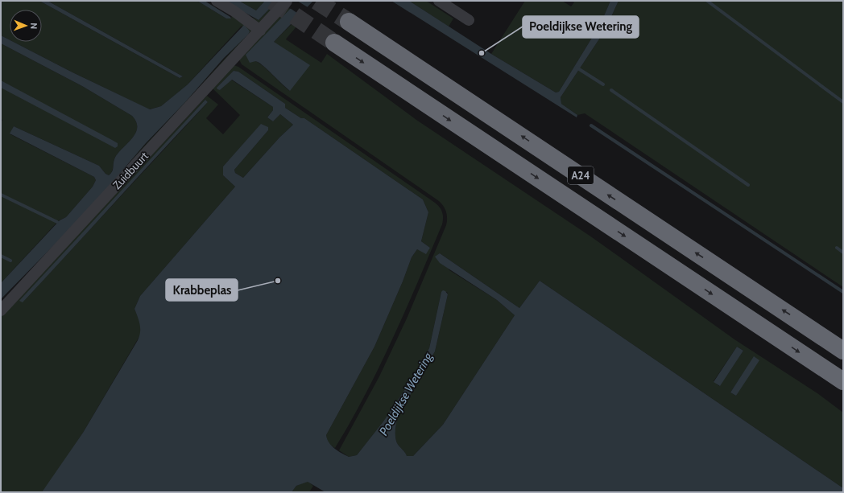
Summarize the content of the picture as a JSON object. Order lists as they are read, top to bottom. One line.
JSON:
{"streets":{"highway":["A24"],"street":["Zuidbuurt"]},"water":["Poeldijkse Wetering"],"places":["Poeldijkse Wetering","Krabbeplas"],"north":"right"}
